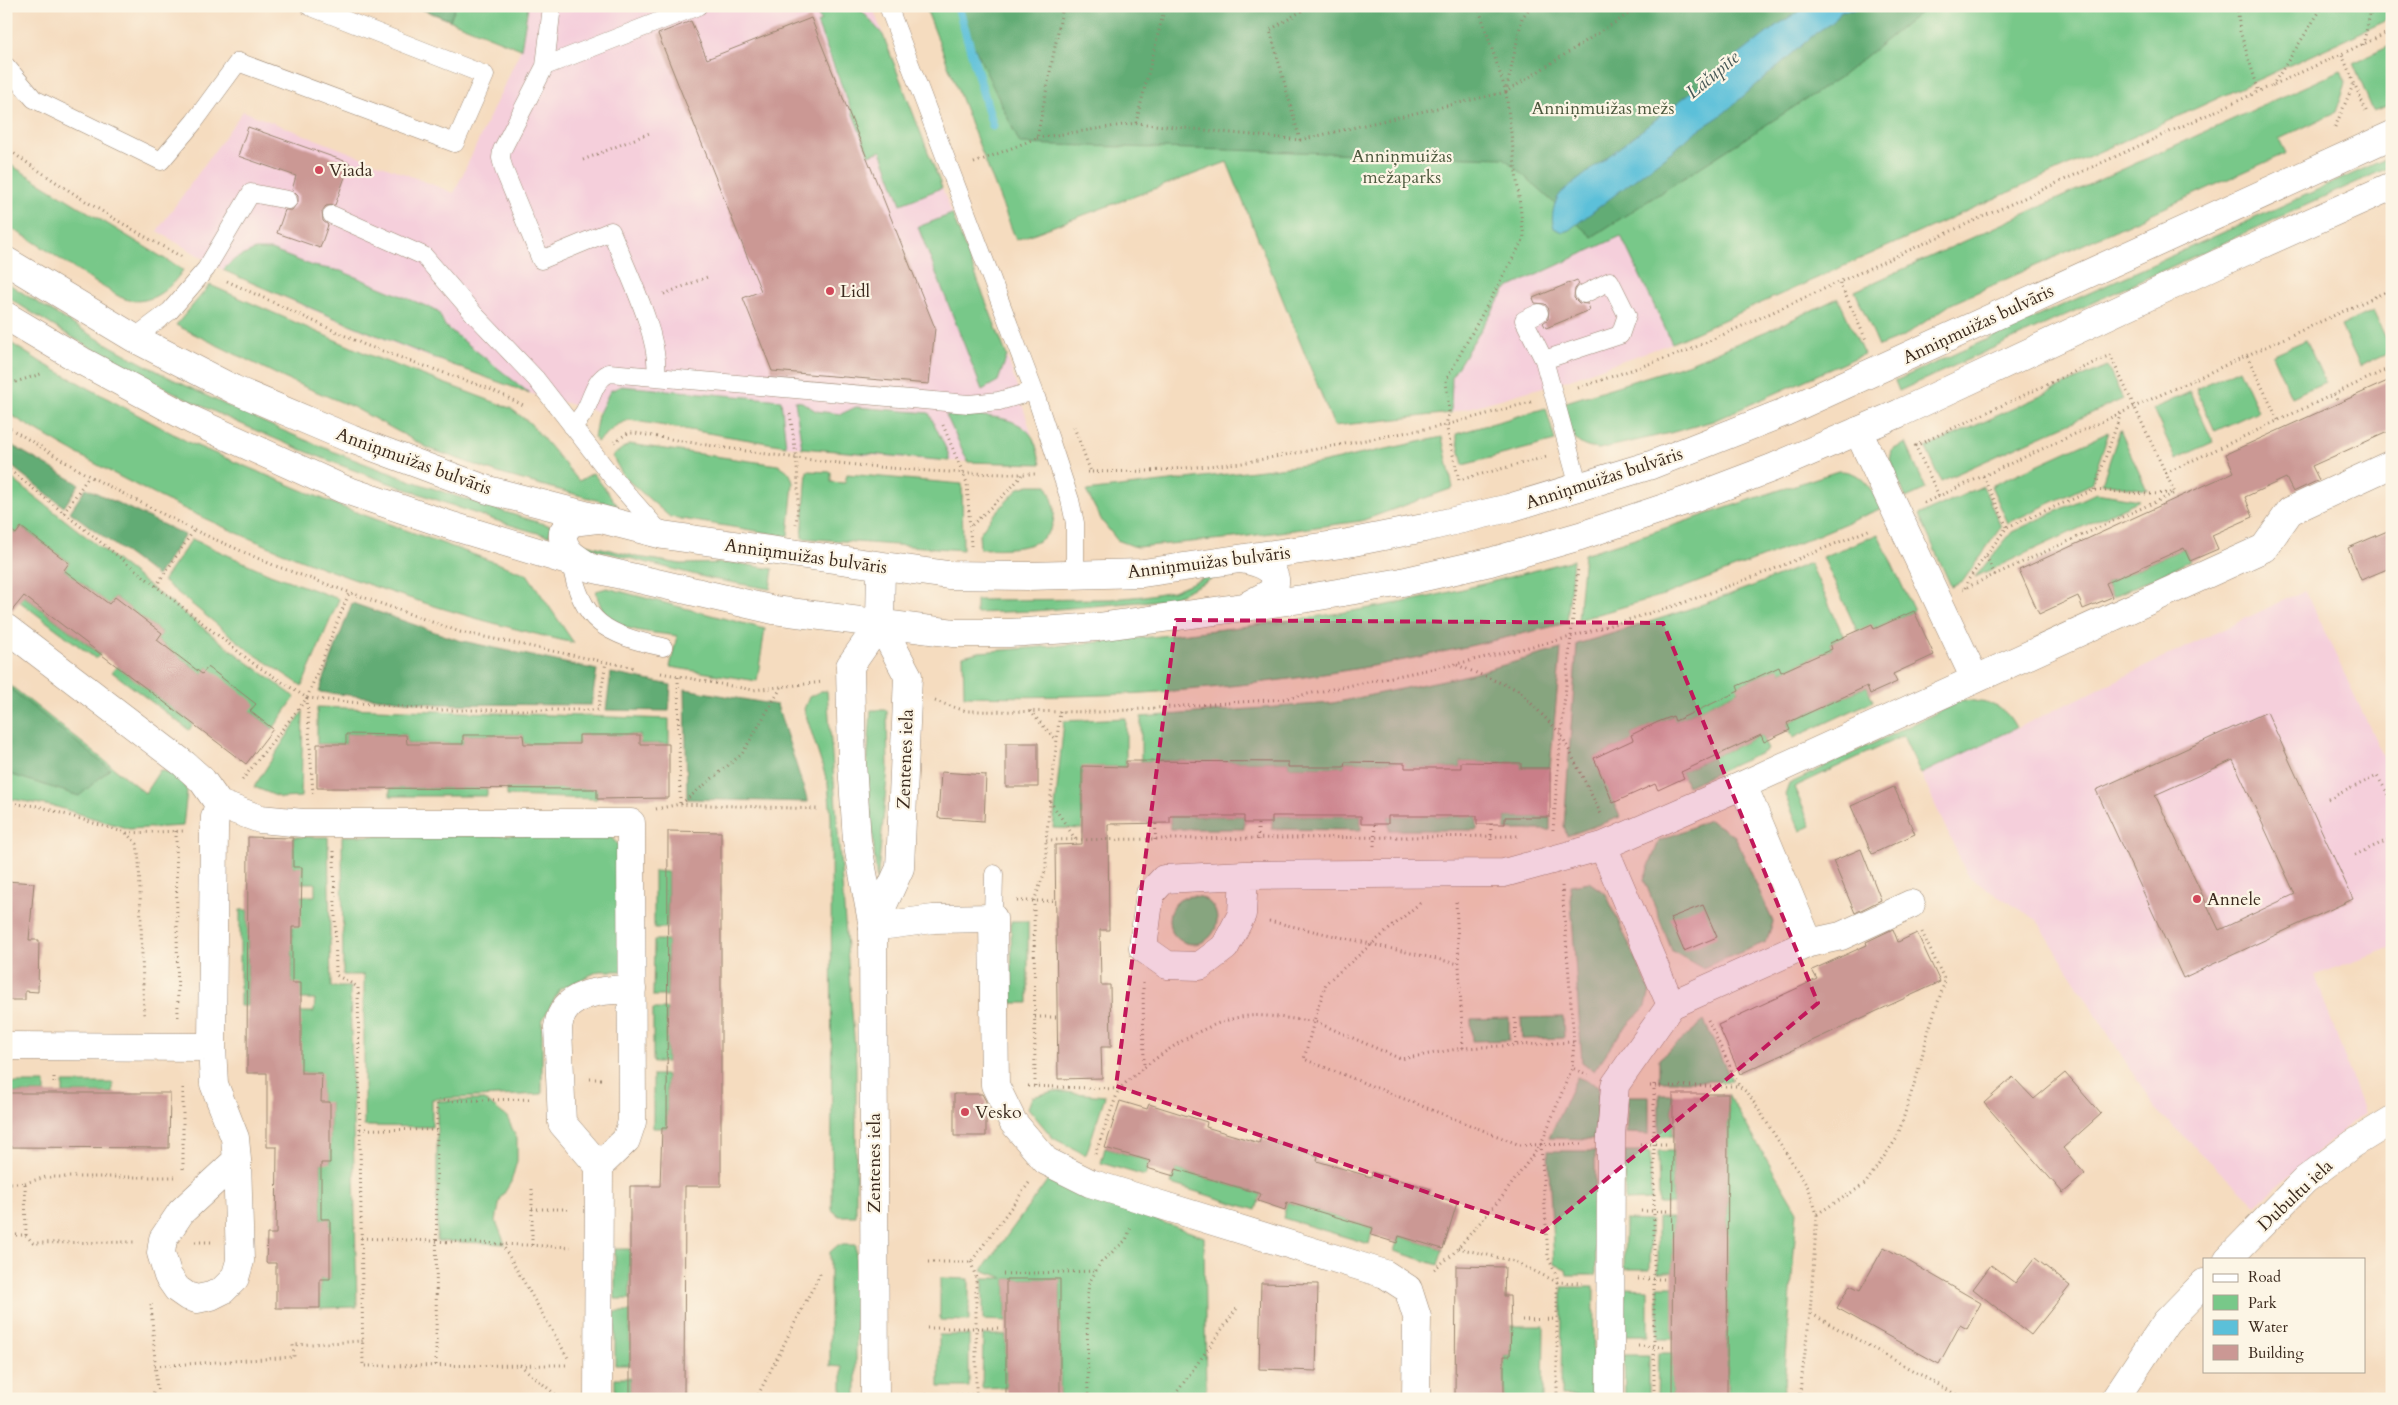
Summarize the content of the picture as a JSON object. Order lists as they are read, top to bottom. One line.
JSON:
{"streets":{"street":["Anniņmuižas bulvāris","Zentenes iela","Dubultu iela"]},"crossings":[["Anniņmuižas bulvāris","Zentenes iela"]],"water":["Lāčupīte"],"parks":["Anniņmuižas mežs","Anniņmuižas mežaparks"],"places":["Viada","Lidl","Annele","Vesko"],"legend":["Road","Park","Water","Building"]}
